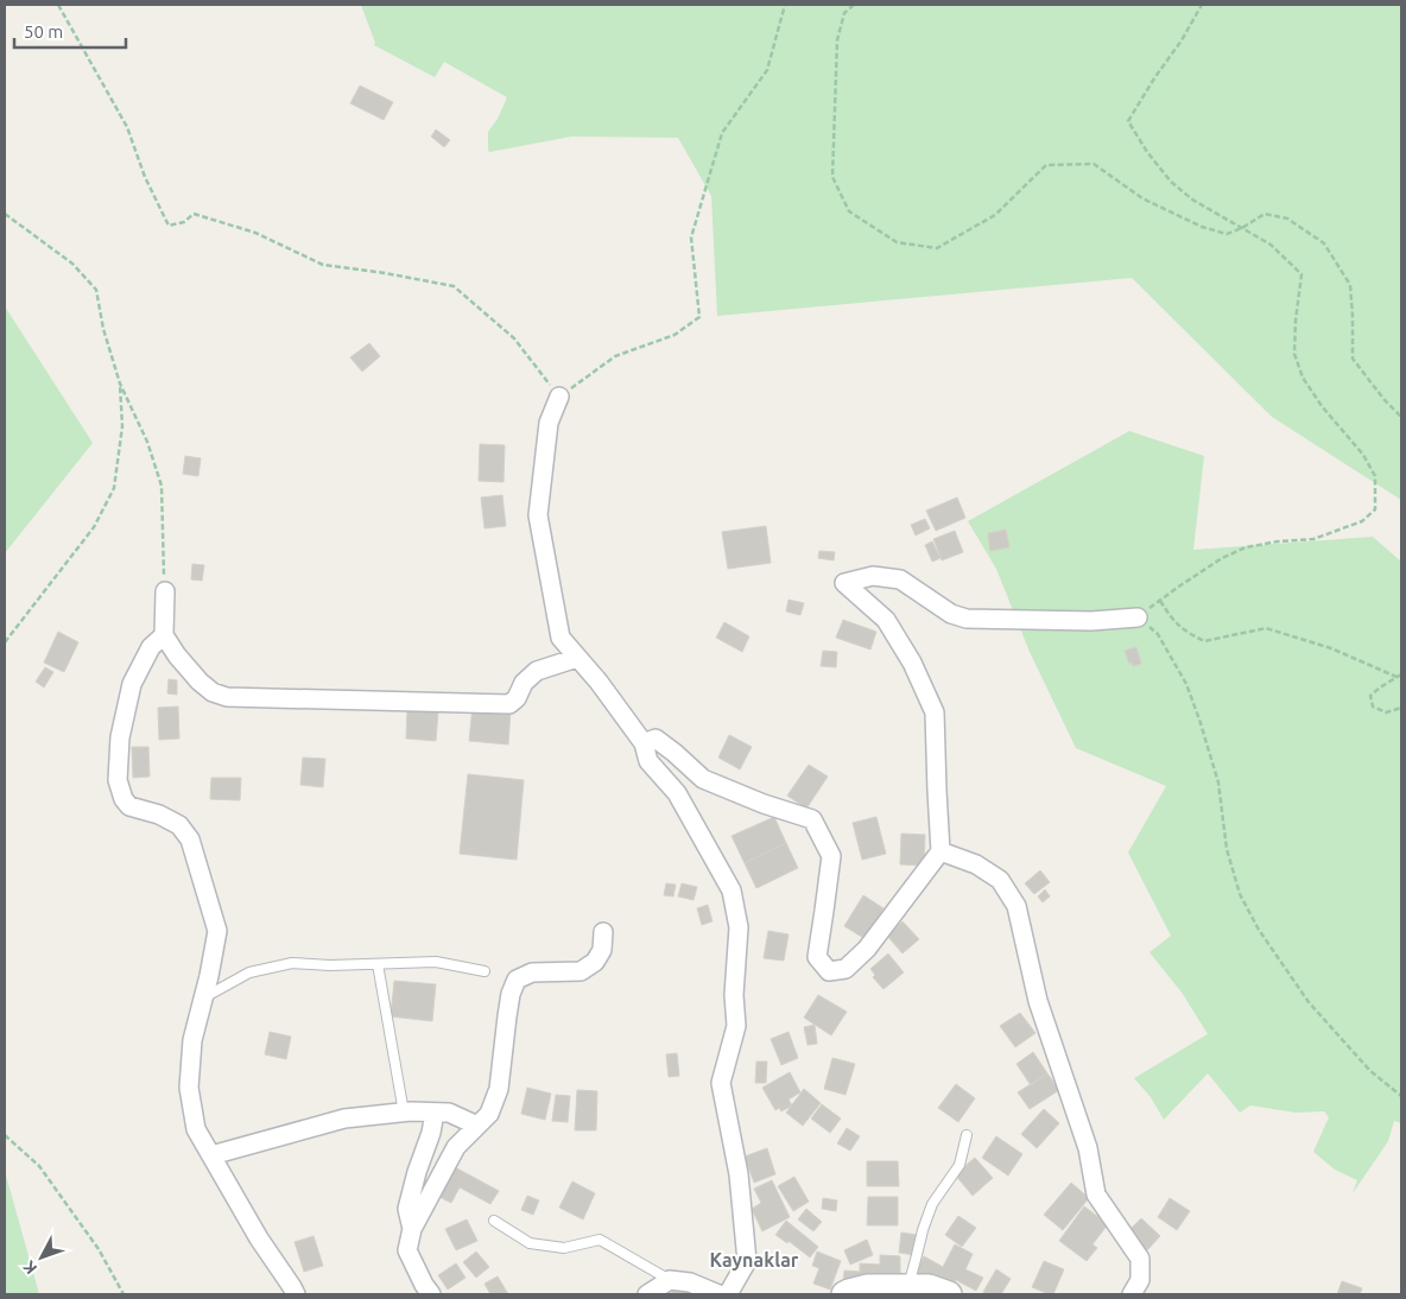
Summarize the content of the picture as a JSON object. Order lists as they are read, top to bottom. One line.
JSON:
{"districts":["Kaynaklar"],"scale_bar":"50 m","north":"bottom left"}
